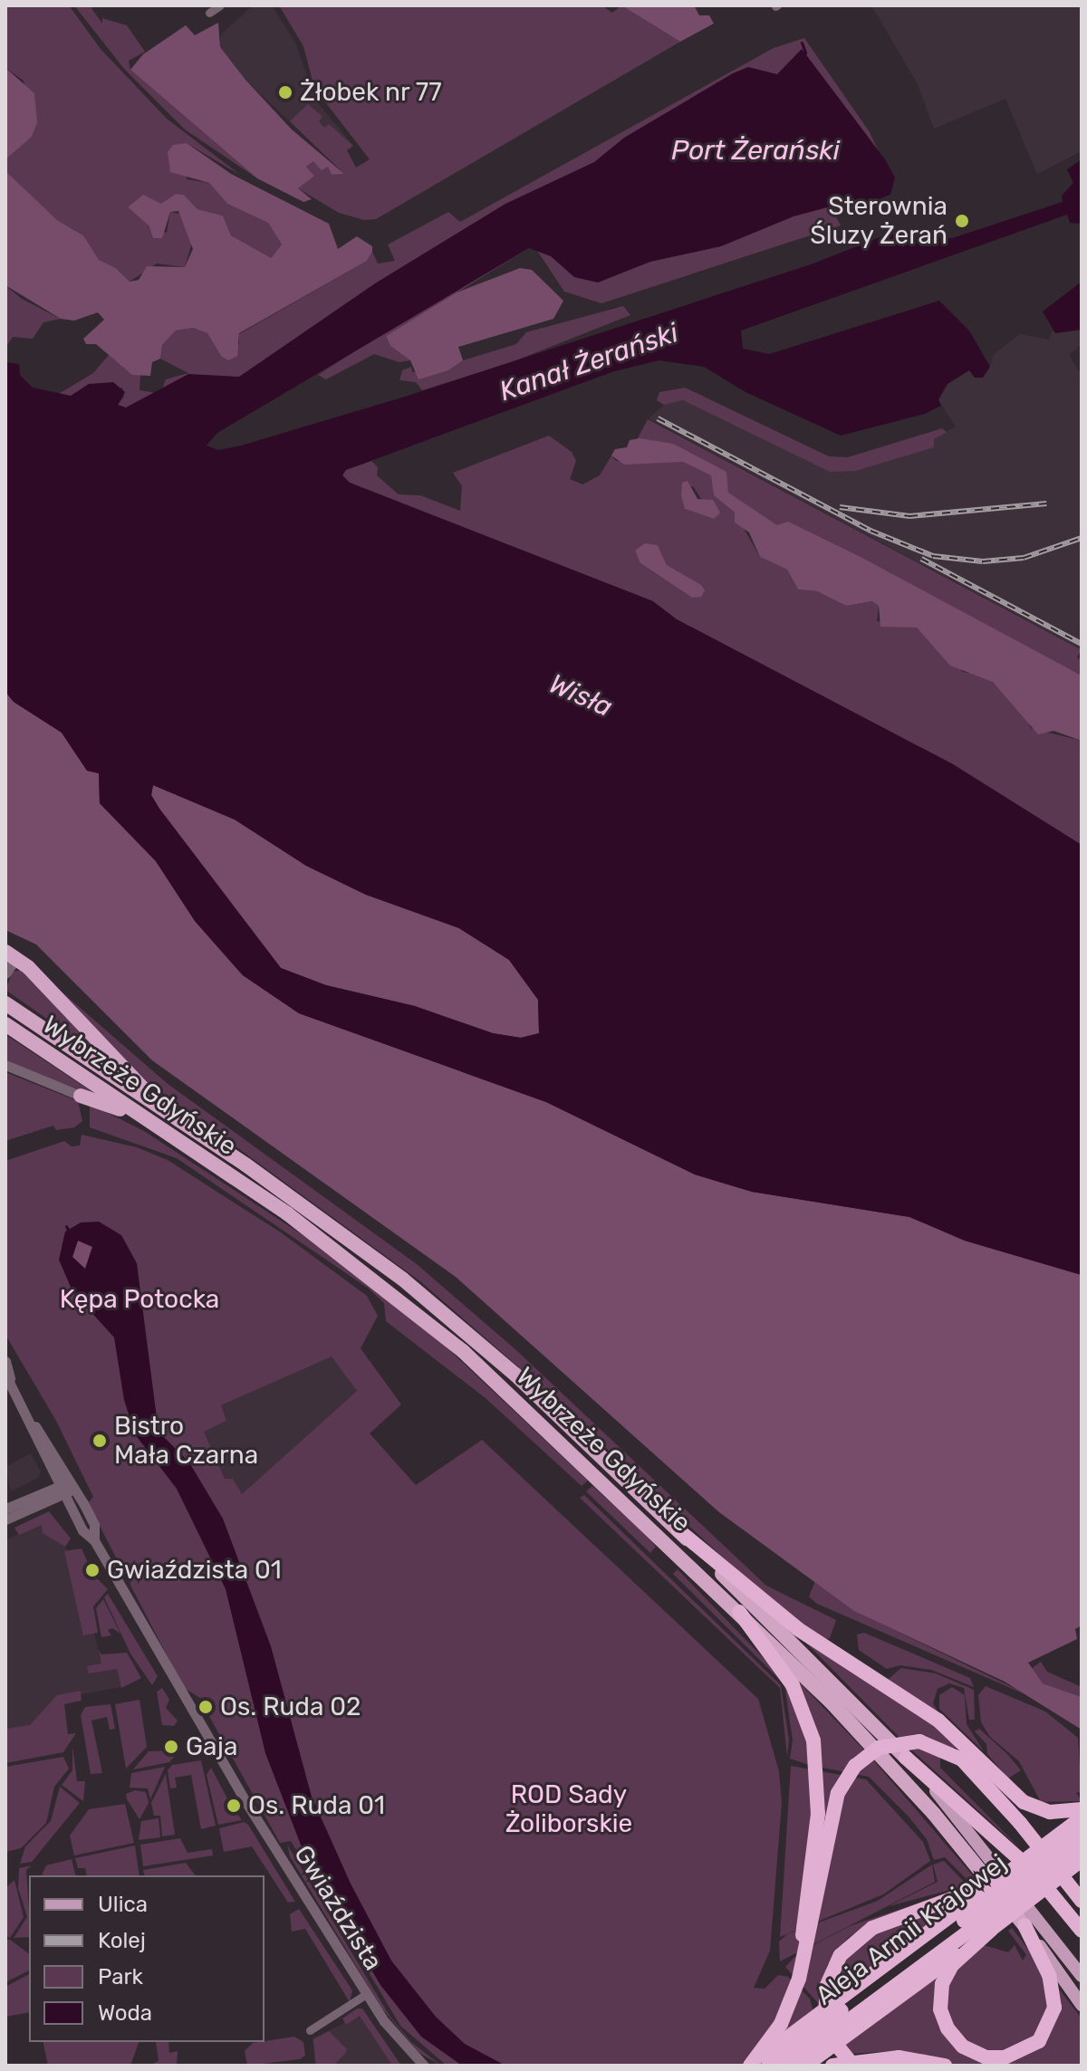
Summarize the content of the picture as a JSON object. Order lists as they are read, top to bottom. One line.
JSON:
{"streets":{"highway":["Wybrzeże Gdyńskie","Aleja Armii Krajowej"],"street":["Gwiaździsta"]},"water":["Port Żerański","Kanał Żerański","Wisła"],"parks":["Kępa Potocka","ROD Sady Żoliborskie"],"places":["Żłobek nr 77","Sterownia Śluzy Żerań","Bistro Mała Czarna","Gwiaździsta 01","Os. Ruda 02","Gaja","Os. Ruda 01"],"legend":["Ulica","Kolej","Park","Woda"]}
